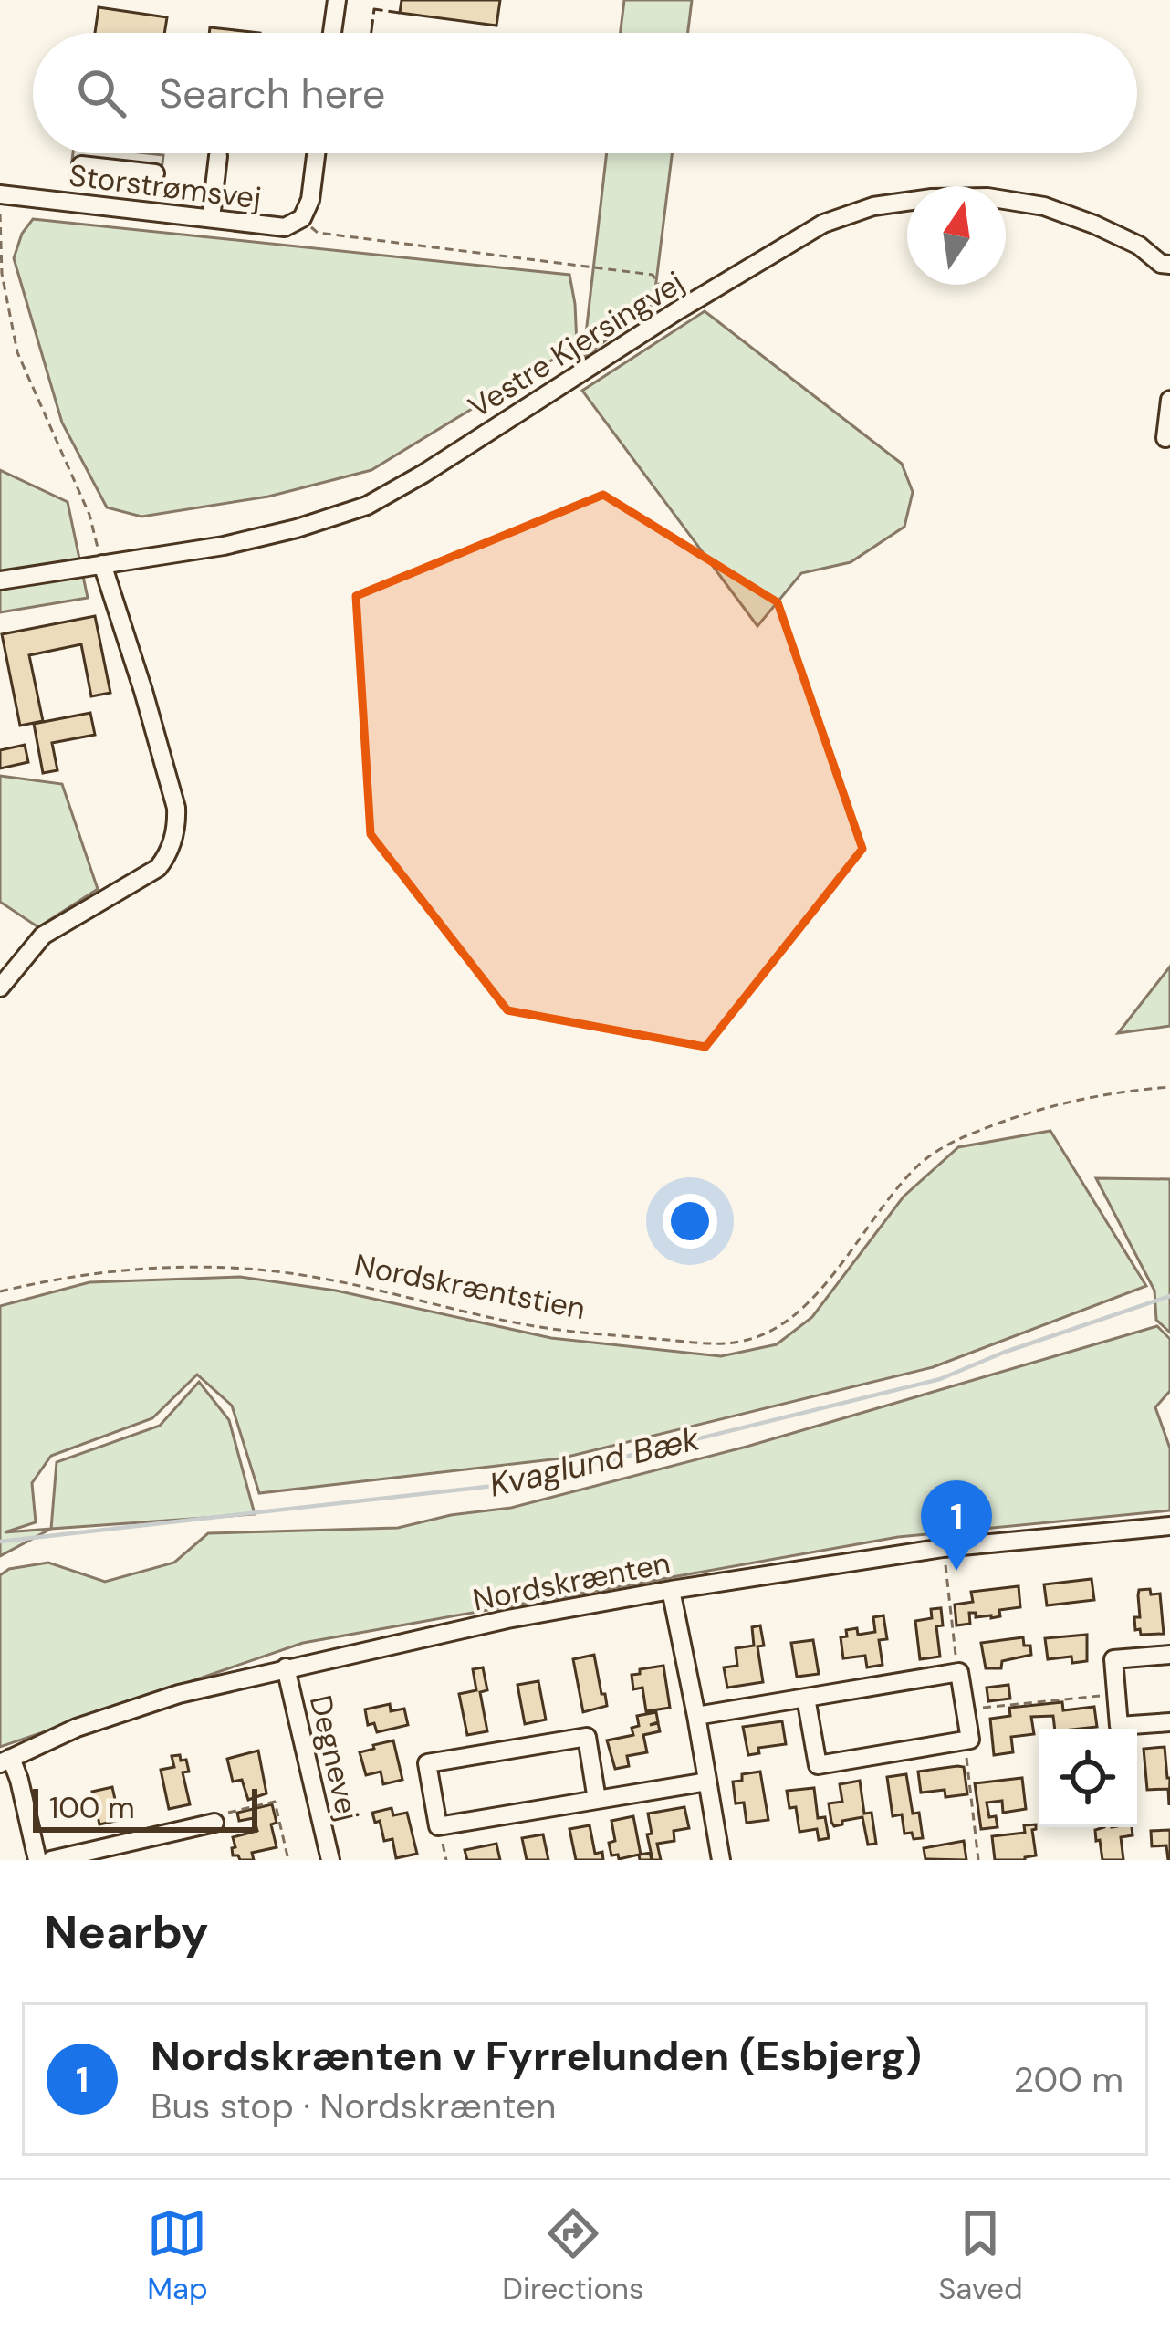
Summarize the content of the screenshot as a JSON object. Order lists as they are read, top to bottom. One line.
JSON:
{"streets":{"street":["Storstrømsvej","Vestre Kjersingvej","Nordskrænten","Degnevej"],"path":["Nordskræntstien"]},"crossings":[["Nordskrænten","Degnevej"]],"water":["Kvaglund Bæk"],"scale_bar":"100 m","north":"top","page":{"search":"Search here","pins":"1","scale":"100 m","heading":"Nearby","list":[{"mark":"1","name":"Nordskrænten v Fyrrelunden (Esbjerg)","note":"Bus stop · Nordskrænten","value":"200 m"}],"nav":["Map","Directions","Saved"]}}
